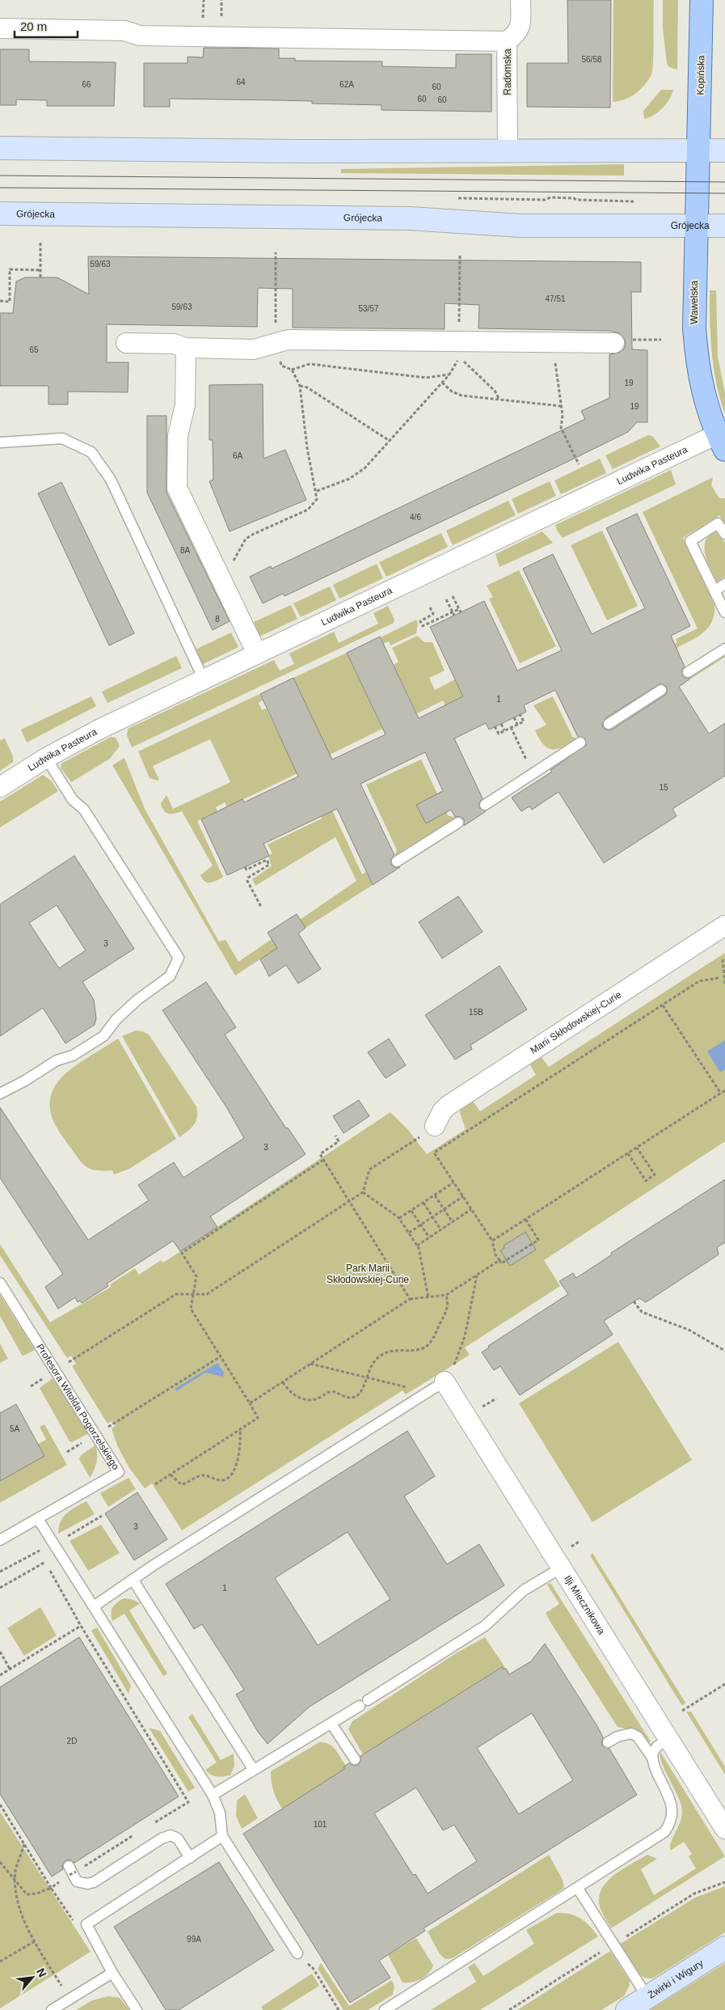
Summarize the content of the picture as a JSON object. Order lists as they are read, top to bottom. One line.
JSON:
{"streets":{"main road":["Kopińska","Grójecka","Wawelska","Żwirki i Wigury"],"street":["Radomska","Ludwika Pasteura","Marii Skłodowskiej-Curie","Ilji Miecznikowa"],"lane":["Profesora Witolda Pogorzelskiego"]},"crossings":[["Kopińska","Wawelska"],["Grójecka","Wawelska"],["Wawelska","Ludwika Pasteura"]],"parks":["Park Marii Skłodowskiej-Curie"],"house_numbers":["56/58","64","66","62A","60","60","60","59/63","47/51","59/63","53/57","65","19","19","6A","4/6","8A","8","1","15","3","15B","3","5A","3","1","2D","101","99A"],"scale_bar":"20 m","north":"top right"}
